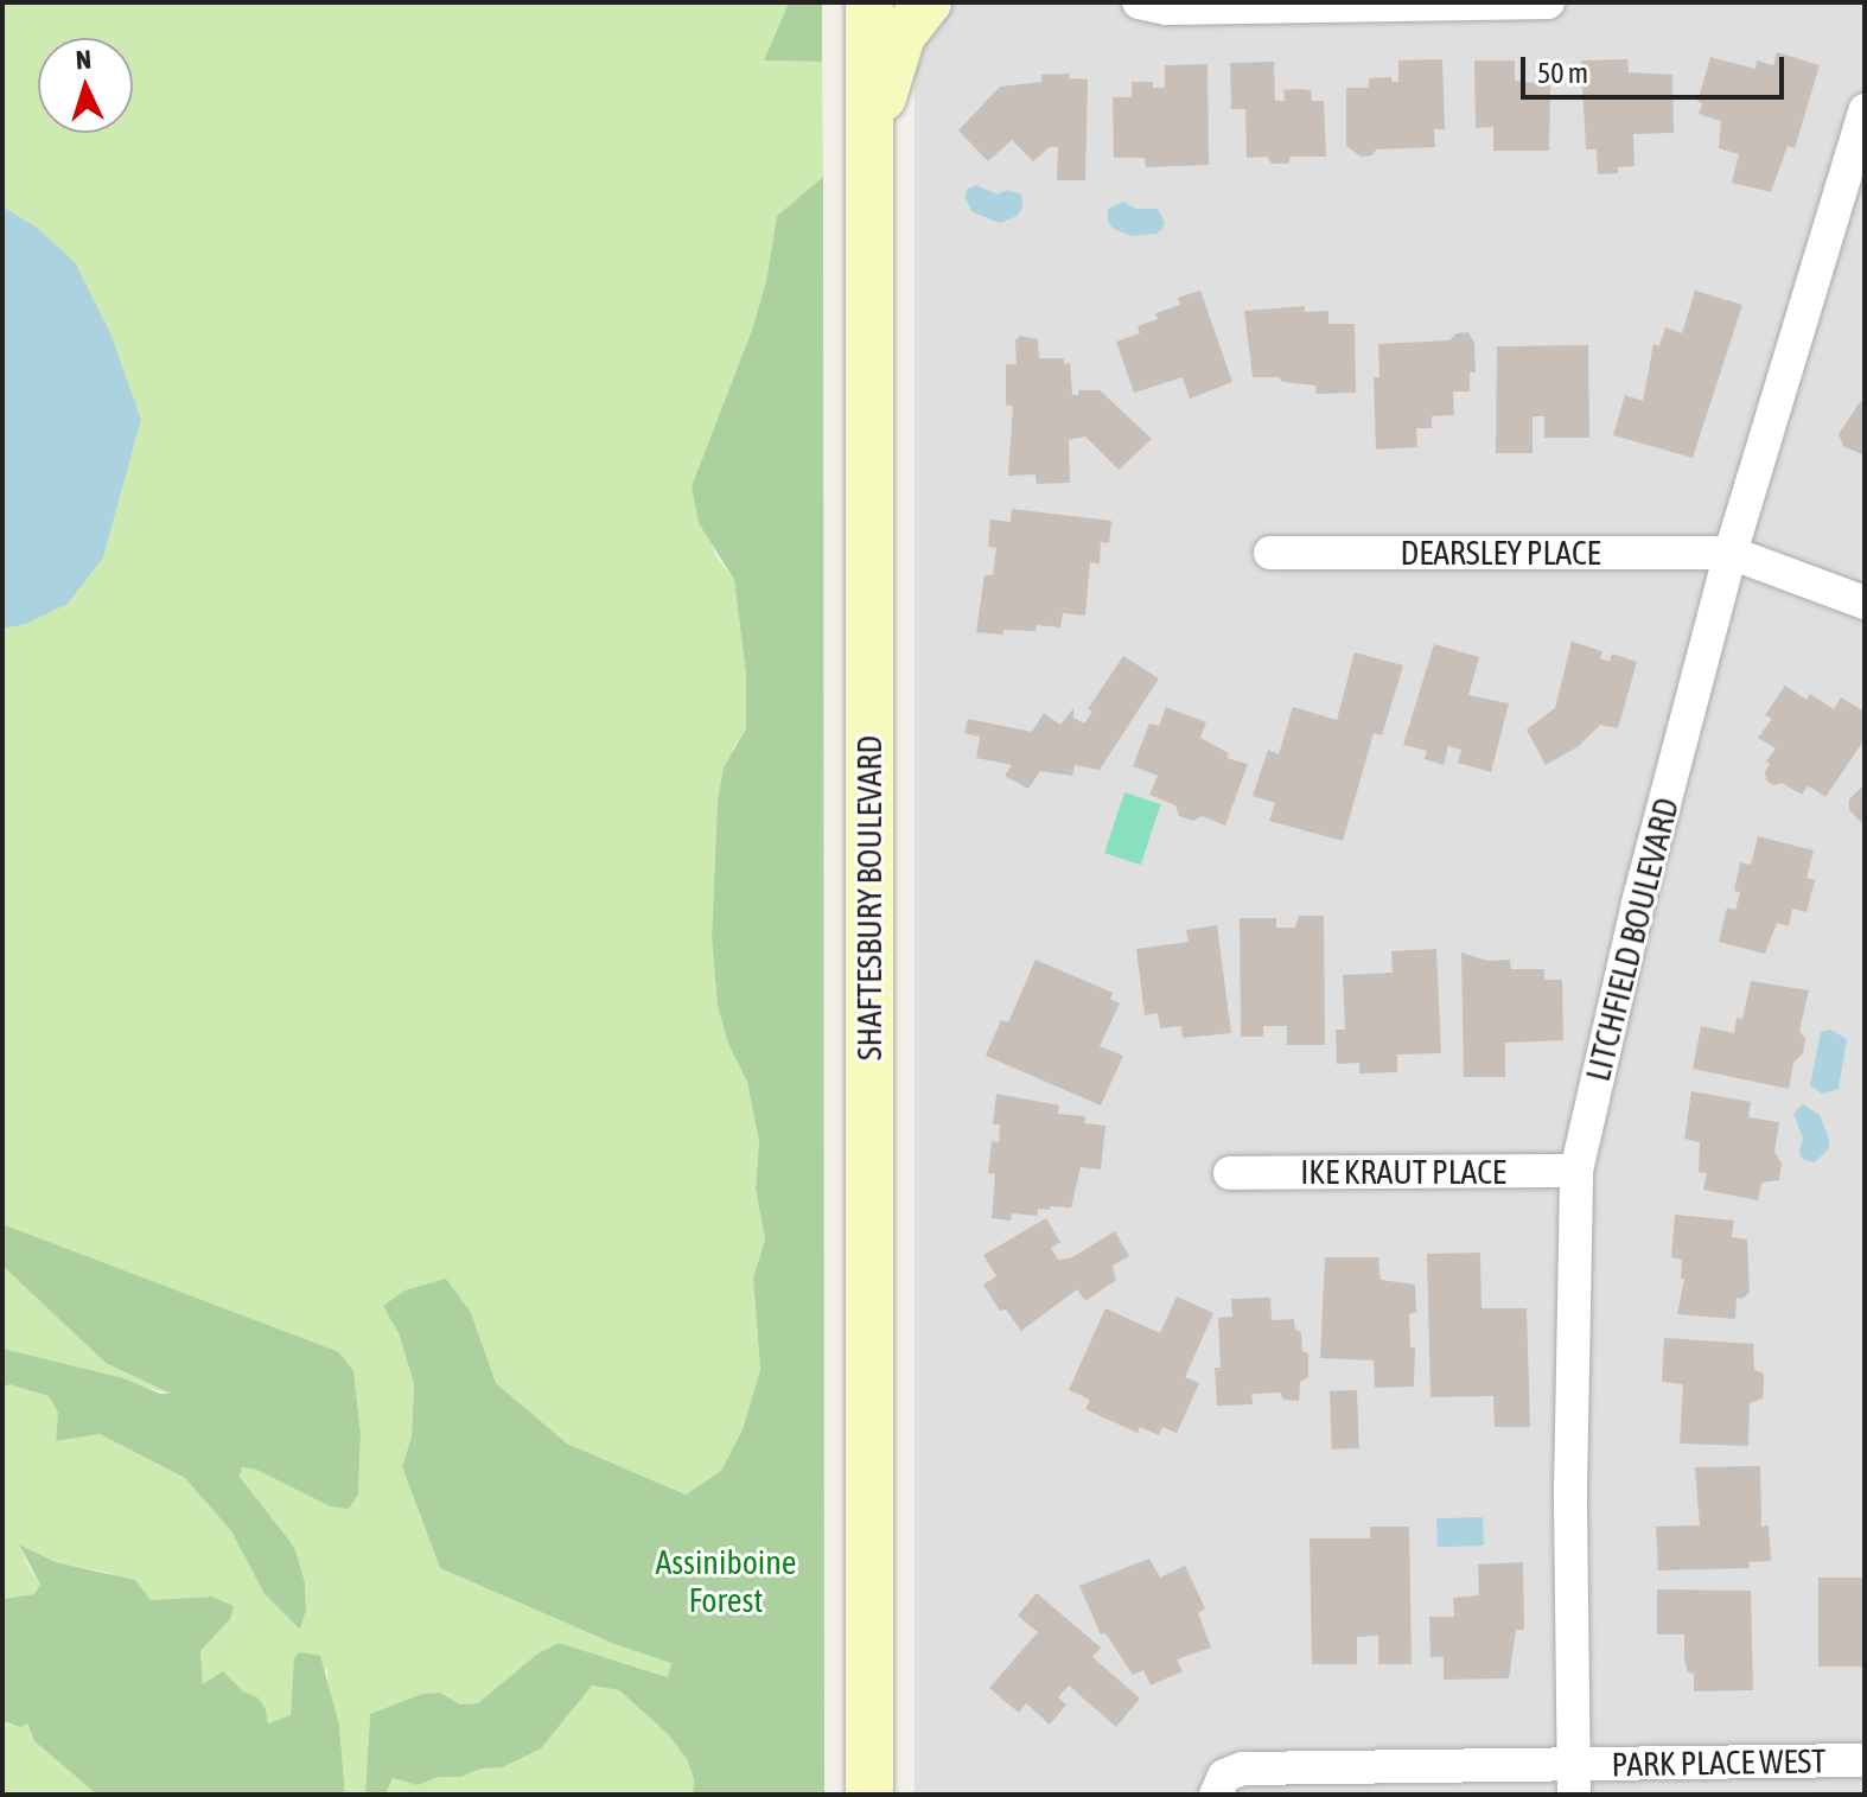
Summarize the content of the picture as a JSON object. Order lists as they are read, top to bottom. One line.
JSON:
{"streets":{"street":["DEARSLEY PLACE","SHAFTESBURY BOULEVARD","LITCHFIELD BOULEVARD","IKE KRAUT PLACE","PARK PLACE WEST"]},"crossings":[["DEARSLEY PLACE","LITCHFIELD BOULEVARD"],["LITCHFIELD BOULEVARD","IKE KRAUT PLACE"],["LITCHFIELD BOULEVARD","PARK PLACE WEST"]],"parks":["Assiniboine Forest"],"scale_bar":"50 m","north":"top"}
